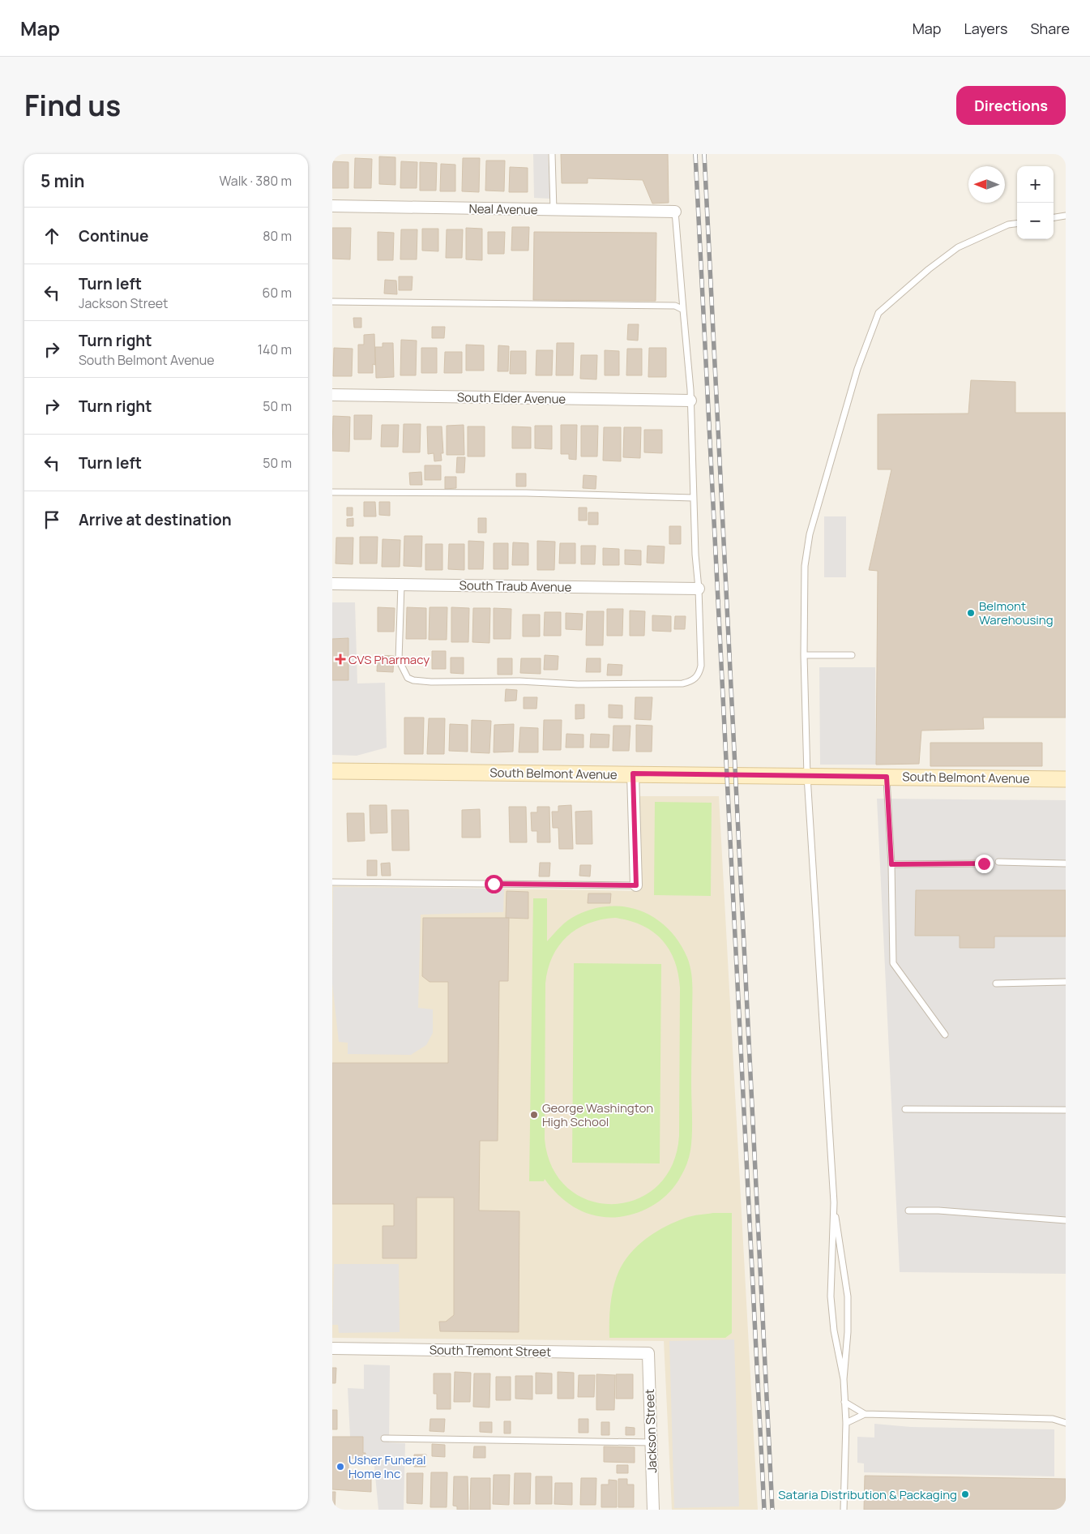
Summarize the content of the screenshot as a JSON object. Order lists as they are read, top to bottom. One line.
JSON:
{"streets":{"main road":["South Belmont Avenue"],"street":["Neal Avenue","South Elder Avenue","South Traub Avenue","South Tremont Street","Jackson Street"]},"crossings":[["South Tremont Street","Jackson Street"]],"places":{"other":["Belmont Warehousing","George Washington High School","Usher Funeral Home Inc","Sataria Distribution & Packaging"],"health":["CVS Pharmacy"]},"north":"left","page":{"header":"Map","nav":["Map","Layers","Share"],"title":"Find us","buttons":"Directions","heading":["5 min","Walk · 380 m"],"map_buttons":["+","−"],"list":[["Continue","80 m"],["Turn left","Jackson Street","60 m"],["Turn right","South Belmont Avenue","140 m"],["Turn right","50 m"],["Turn left","50 m"],"Arrive at destination"]}}
